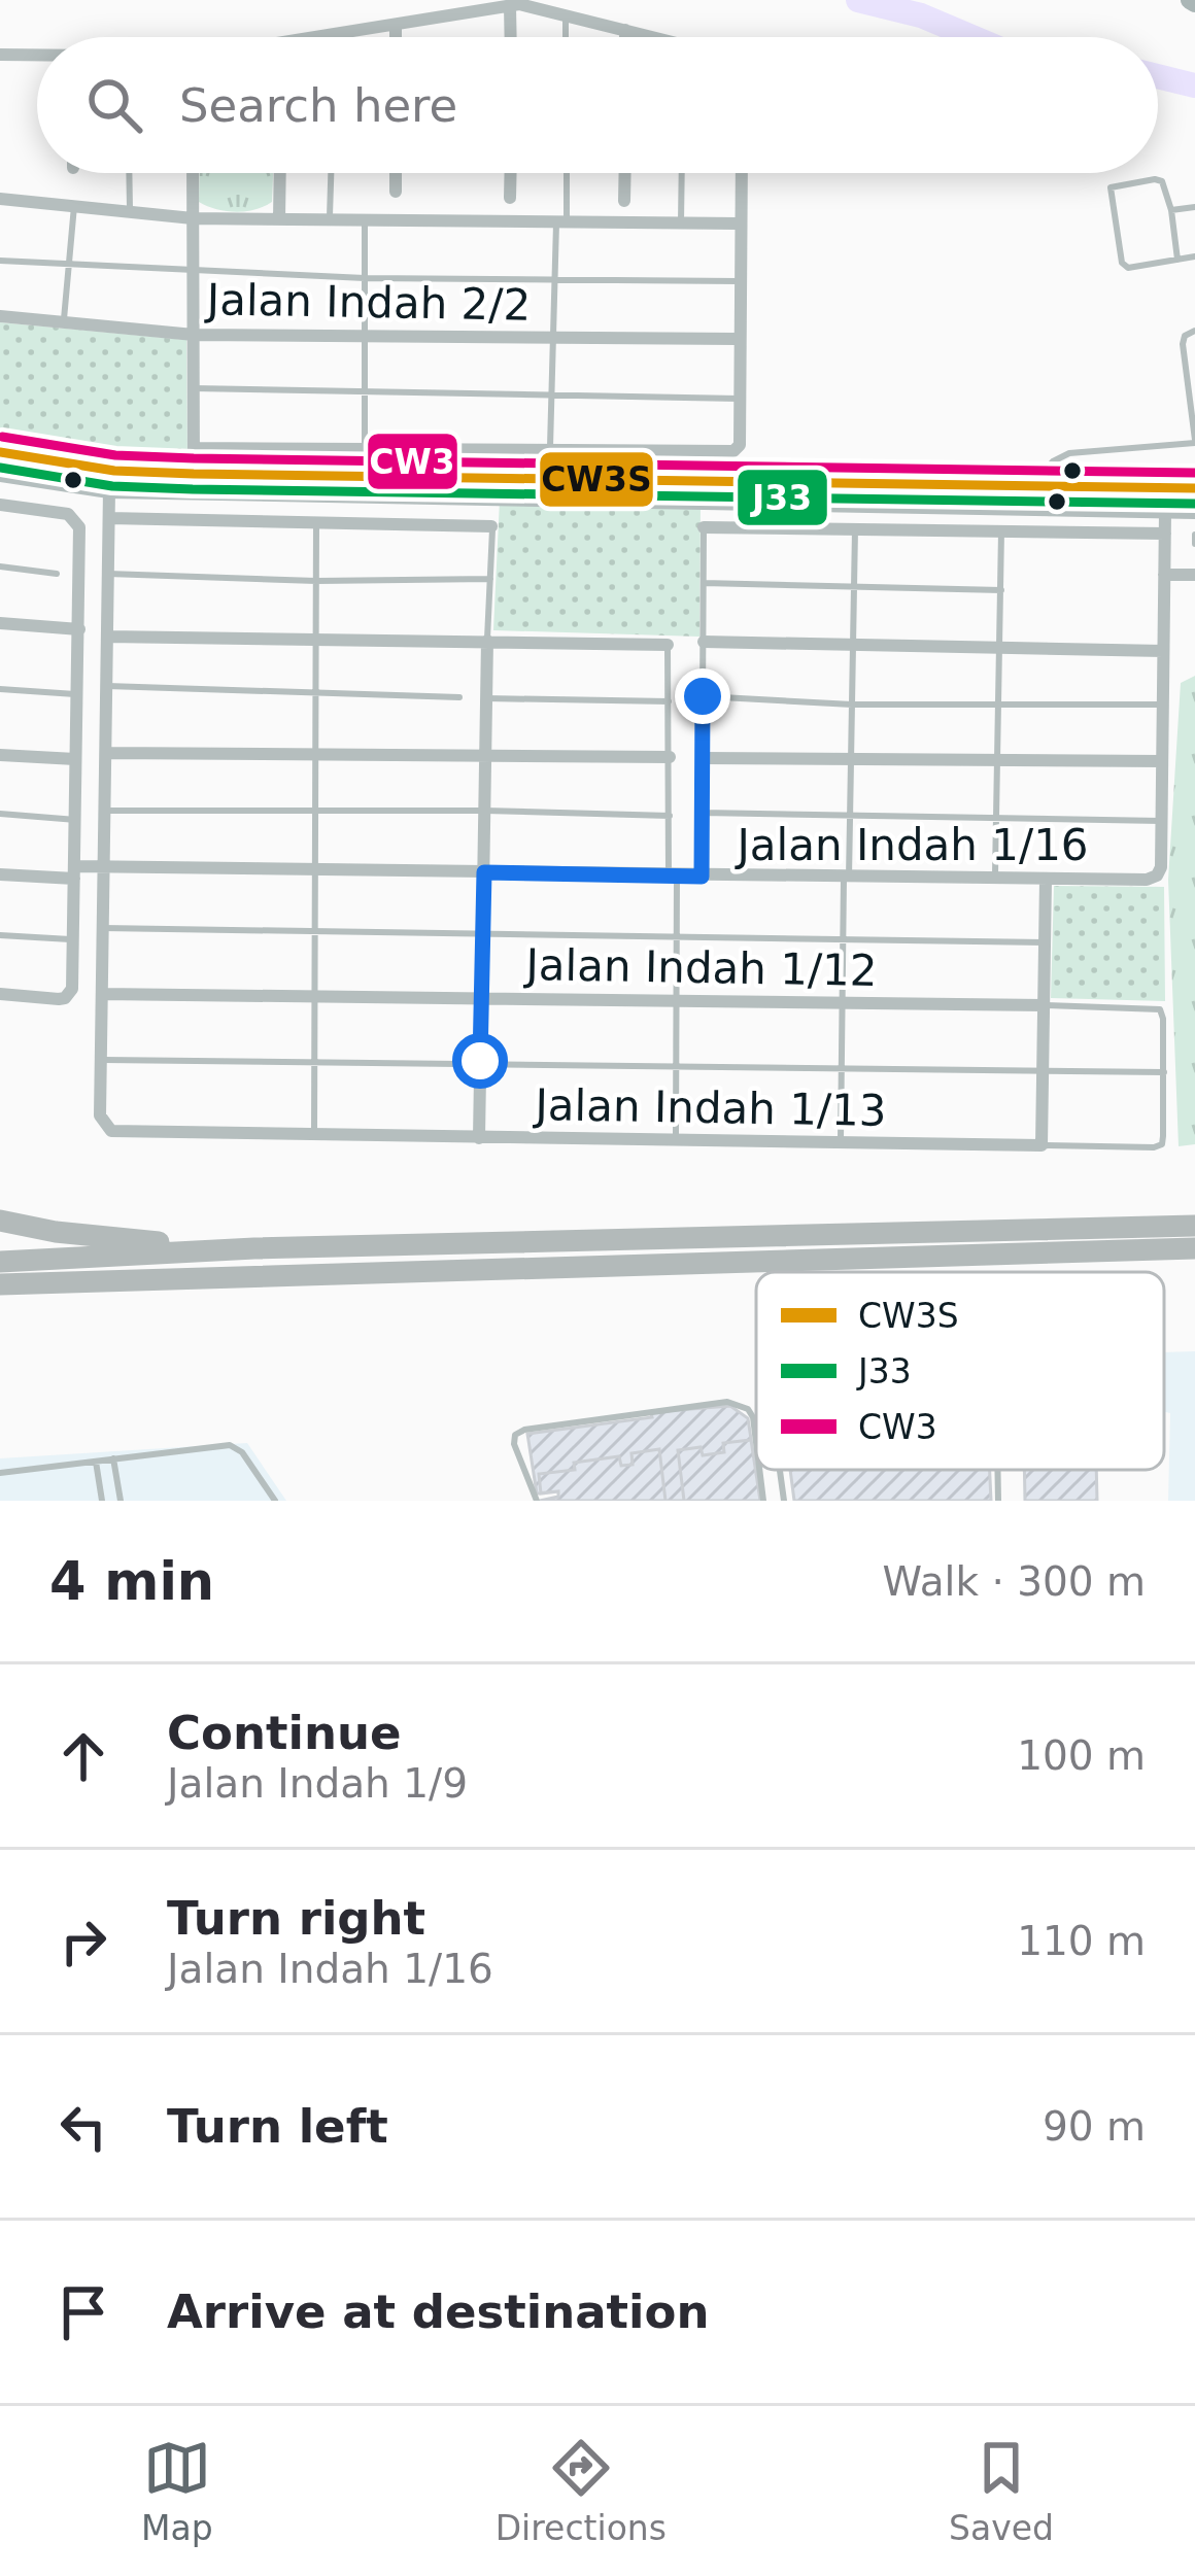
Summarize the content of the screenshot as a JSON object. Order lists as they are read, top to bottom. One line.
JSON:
{"streets":{"street":["Jalan Indah 2/2","Jalan Indah 1/16","Jalan Indah 1/12","Jalan Indah 1/13"]},"crossings":[["Jalan Indah 1/12","Jalan Indah 1/13"]],"lines":["transit line CW3","transit line CW3S","transit line J33"],"legend":["CW3S","J33","CW3"],"page":{"search":"Search here","heading":["4 min","Walk · 300 m"],"list":[["Continue","Jalan Indah 1/9","100 m"],["Turn right","Jalan Indah 1/16","110 m"],["Turn left","90 m"],"Arrive at destination"],"nav":["Map","Directions","Saved"]}}
